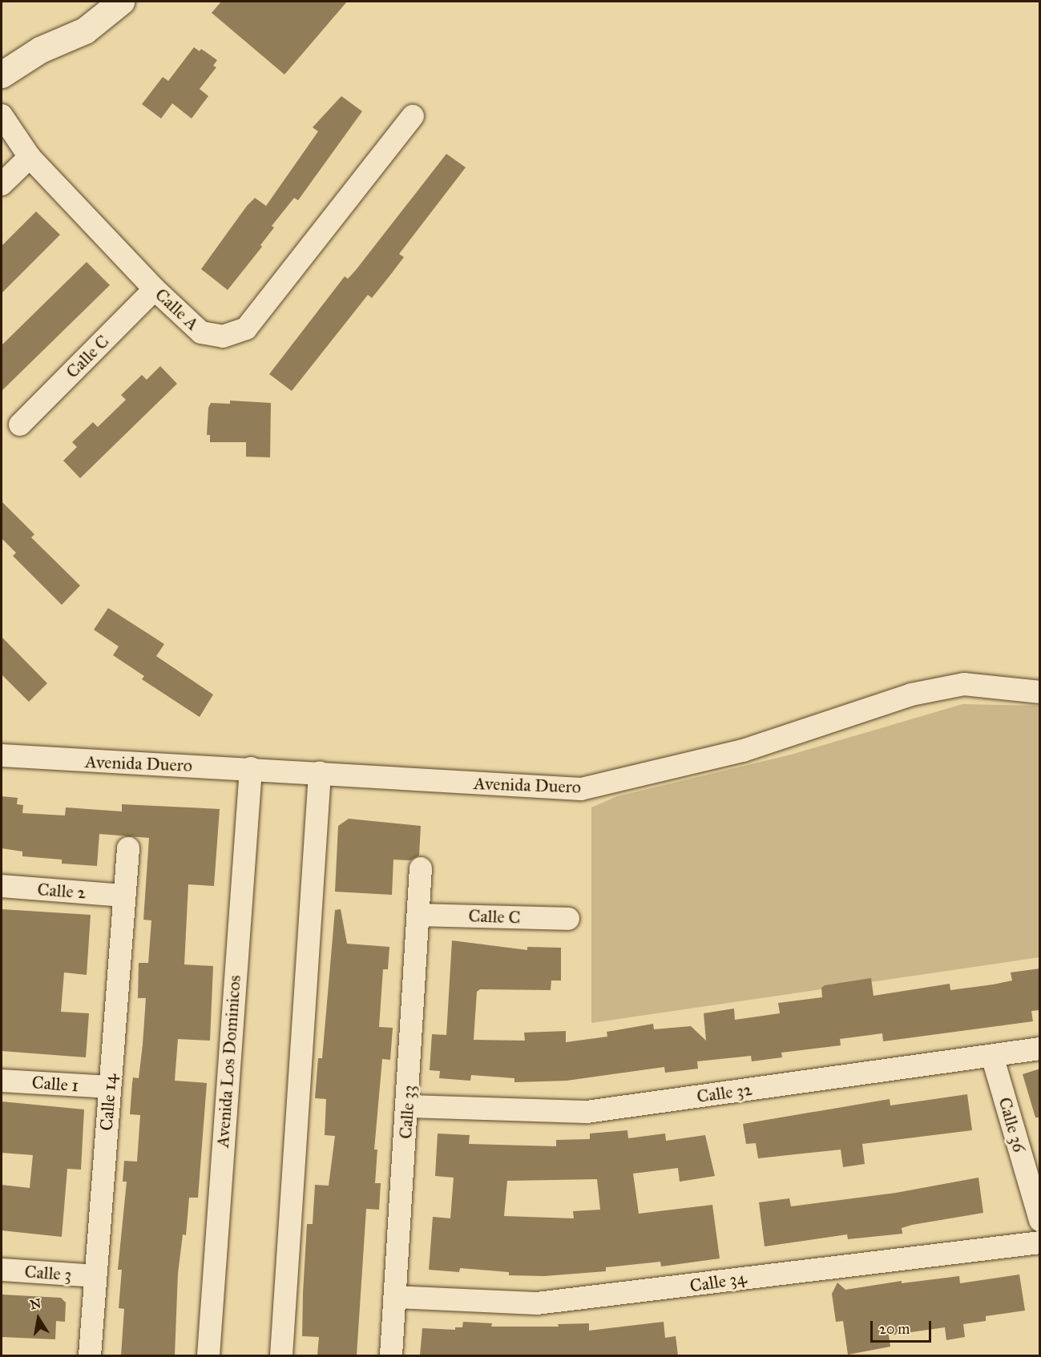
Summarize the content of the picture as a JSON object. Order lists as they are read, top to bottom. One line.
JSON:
{"streets":{"street":["Calle A","Calle C","Avenida Duero","Calle 2","Avenida Los Dominicos","Calle 1","Calle 32","Calle 14","Calle 33","Calle 36","Calle 3","Calle 34"]},"crossings":[["Calle A","Calle C"],["Calle C","Calle 33"],["Avenida Duero","Avenida Los Dominicos"],["Calle 2","Calle 14"],["Calle 1","Calle 14"],["Calle 32","Calle 33"],["Calle 32","Calle 36"],["Calle 14","Calle 3"],["Calle 33","Calle 34"]],"scale_bar":"20 m","north":"top"}
